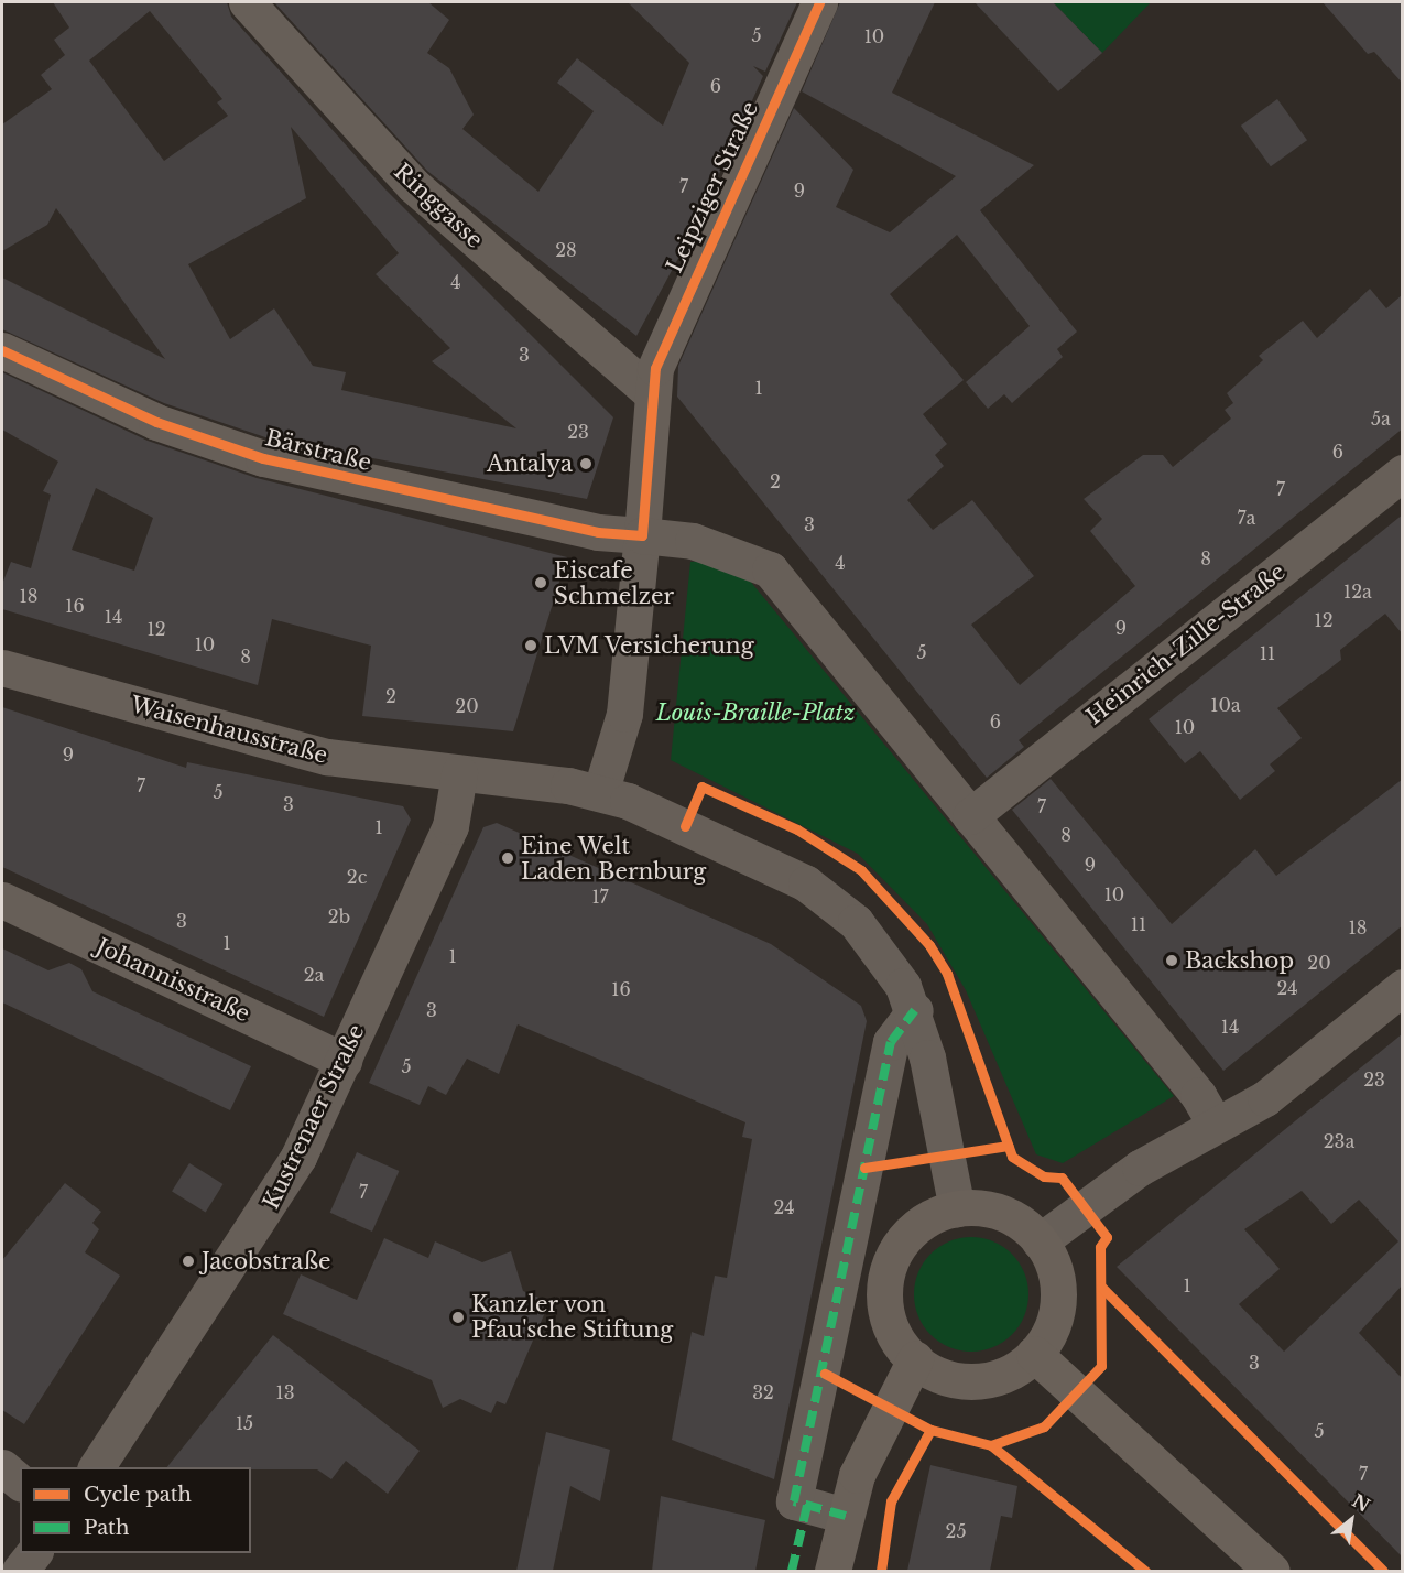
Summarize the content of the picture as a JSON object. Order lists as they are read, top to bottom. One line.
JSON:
{"streets":{"street":["Leipziger Straße","Ringgasse","Bärstraße","Heinrich-Zille-Straße","Waisenhausstraße","Johannisstraße","Kustrenaer Straße"]},"crossings":[["Leipziger Straße","Ringgasse"],["Waisenhausstraße","Kustrenaer Straße"],["Johannisstraße","Kustrenaer Straße"]],"parks":["Louis-Braille-Platz"],"places":["Antalya","Eiscafe Schmelzer","LVM Versicherung","Eine Welt Laden Bernburg","Backshop","Jacobstraße","Kanzler von Pfau'sche Stiftung"],"house_numbers":["5","10","6","7","9","28","4","3","1","5a","23","6","2","7","7a","3","8","4","12a","18","16","14","12","9","12","10","5","11","8","2","10a","20","6","10","9","7","5","3","7","1","8","9","2c","10","17","2b","3","11","18","1","1","20","2a","24","16","3","14","5","23","23a","7","24","1","3","13","32","15","5","7","25"],"legend":["Cycle path","Path"],"north":"top right"}
